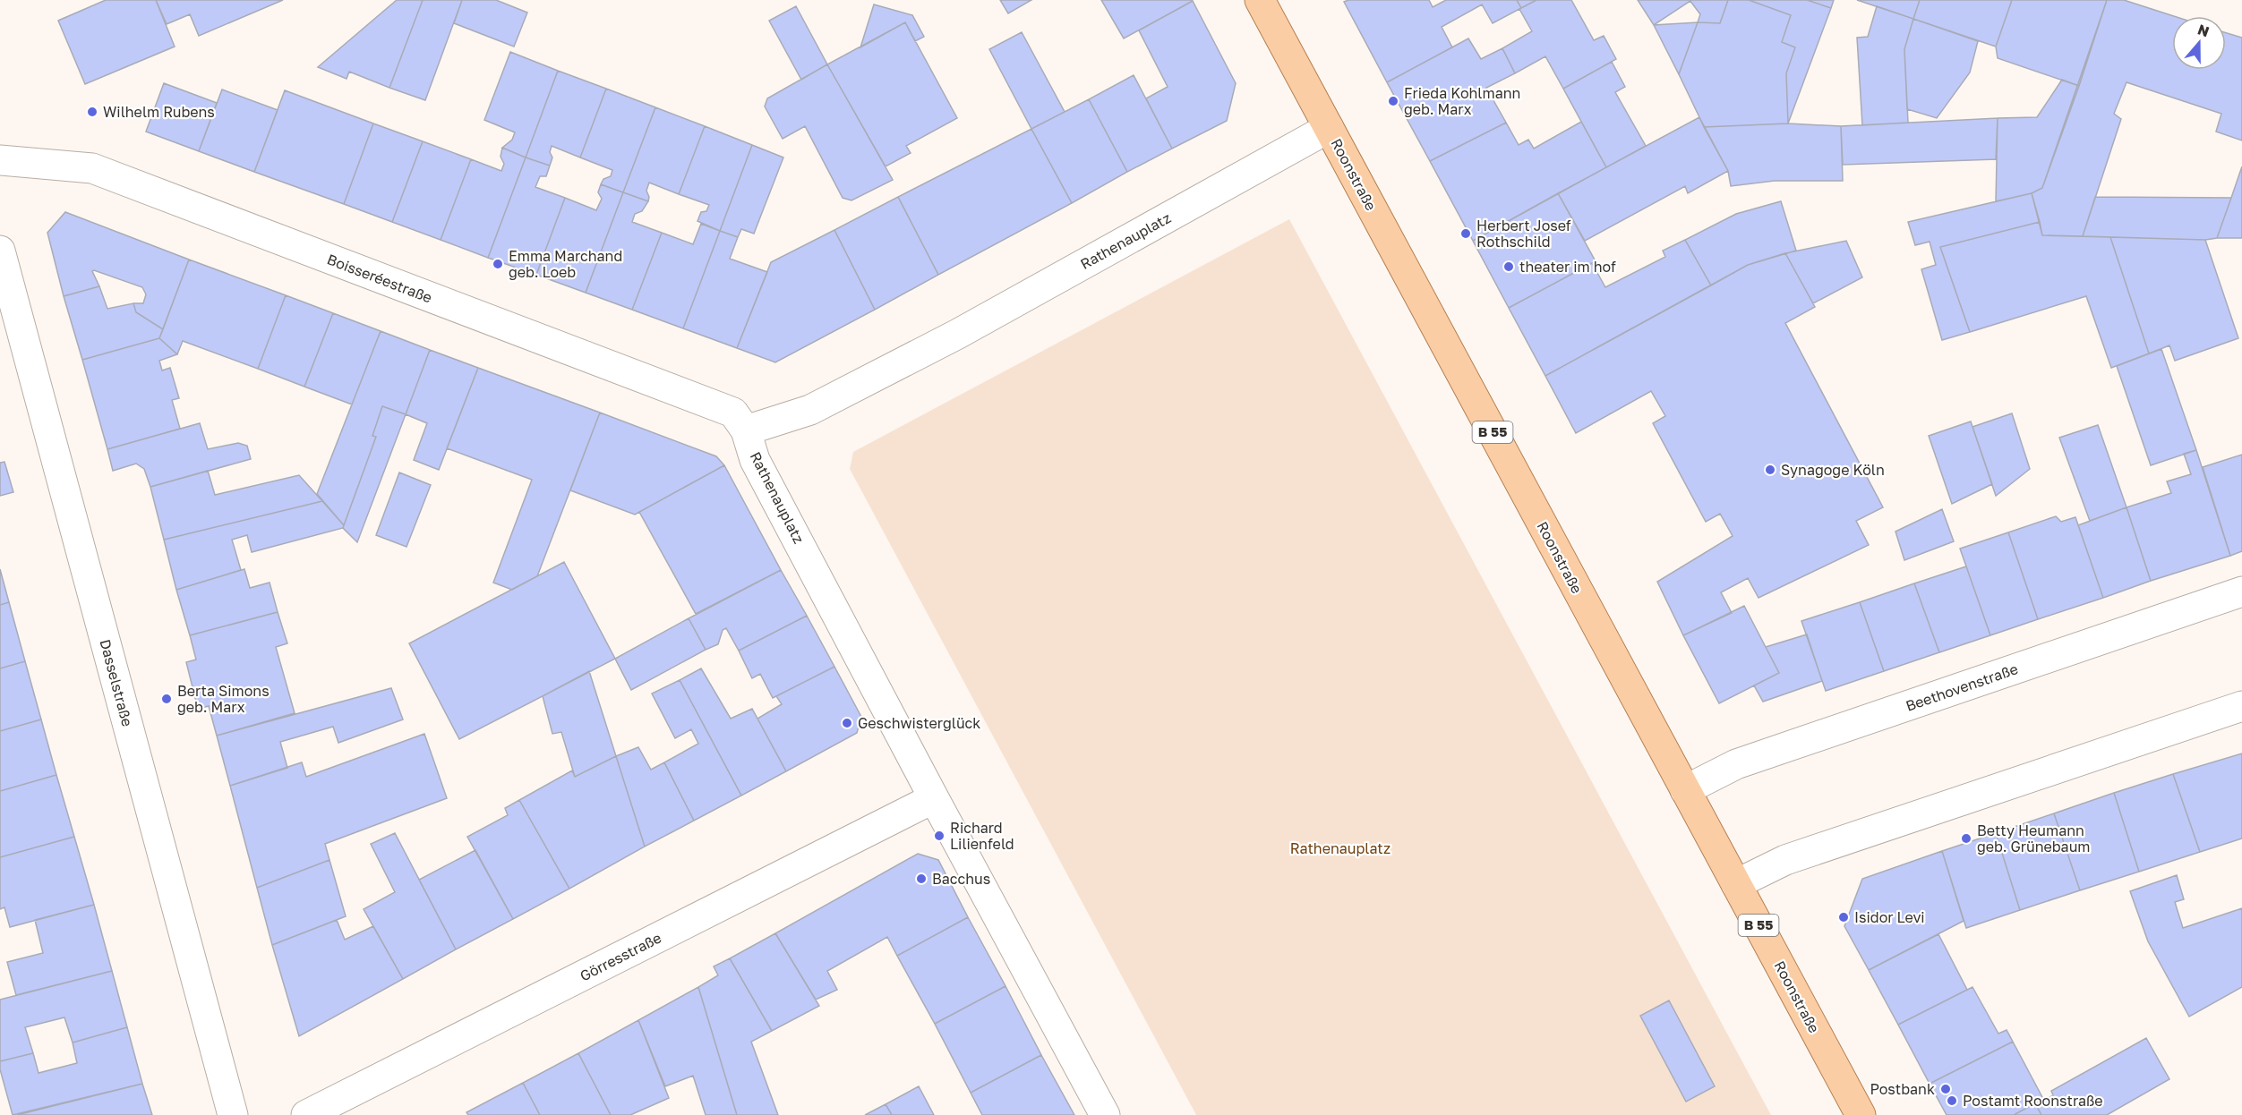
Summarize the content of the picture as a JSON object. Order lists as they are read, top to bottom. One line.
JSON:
{"streets":{"main road":["Roonstraße","B 55"],"street":["Rathenauplatz","Boisseréestraße","Dasselstraße","Beethovenstraße","Görresstraße"]},"crossings":[["Roonstraße","Rathenauplatz"],["Roonstraße","Beethovenstraße"],["Rathenauplatz","Boisseréestraße"],["Rathenauplatz","Görresstraße"]],"parks":["Rathenauplatz"],"places":["Frieda Kohlmann geb. Marx","Wilhelm Rubens","Herbert Josef Rothschild","Emma Marchand geb. Loeb","theater im hof","Synagoge Köln","Berta Simons geb. Marx","Geschwisterglück","Richard Lilienfeld","Betty Heumann geb. Grünebaum","Bacchus","Isidor Levi","Postbank","Postamt Roonstraße"],"north":"top"}
